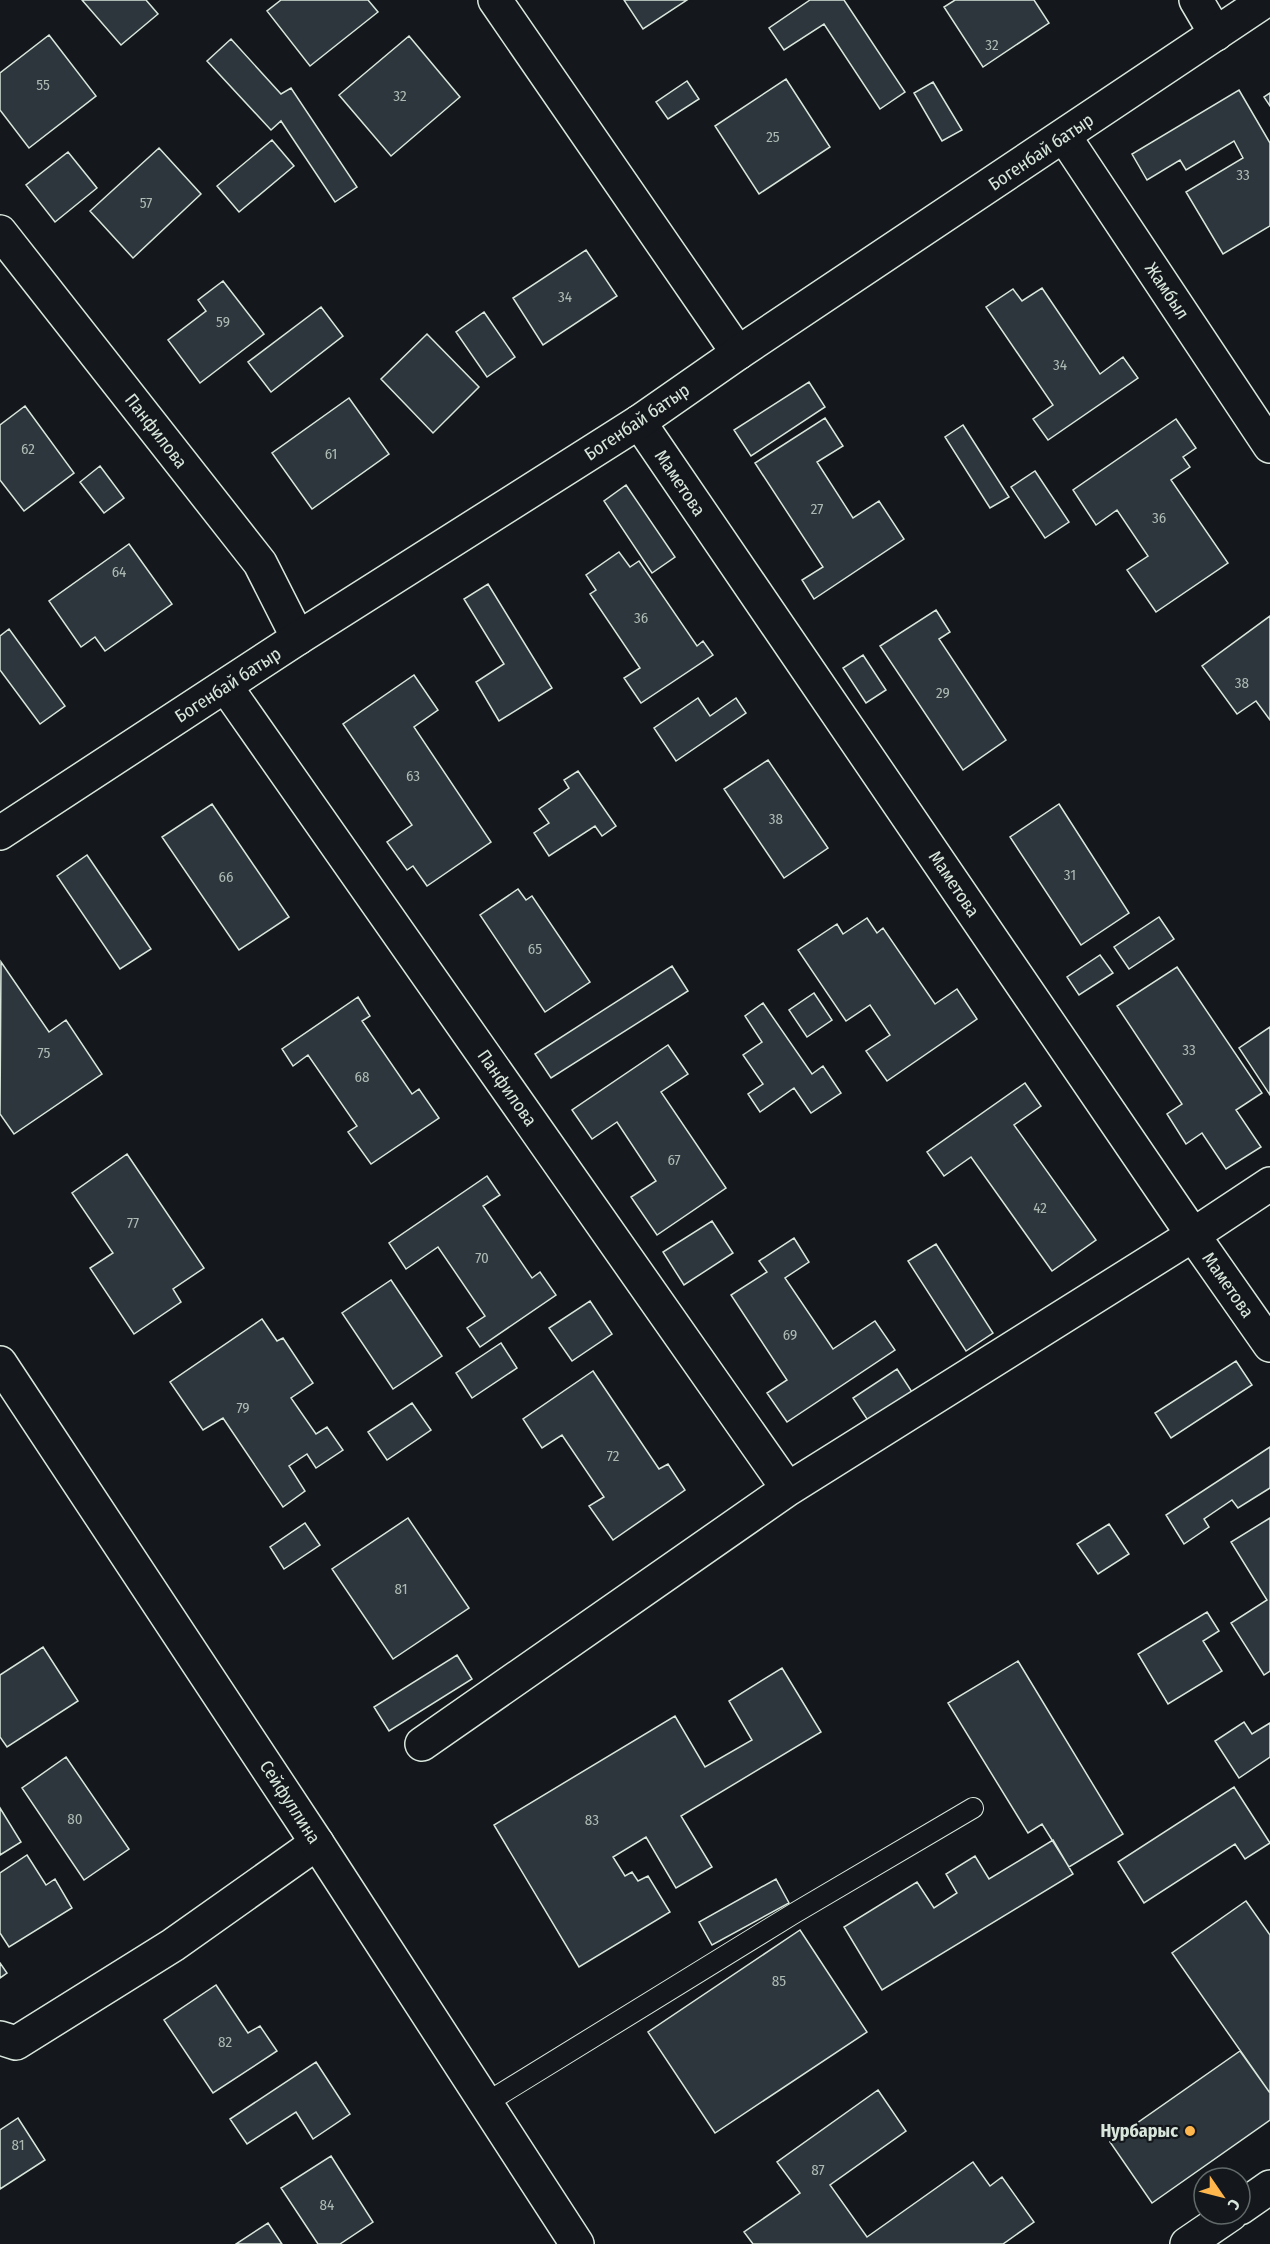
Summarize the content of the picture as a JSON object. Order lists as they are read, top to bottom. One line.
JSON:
{"streets":{"street":["Богенбай батыр","Жамбыл","Панфилова","Маметова","Сейфуллина"]},"crossings":[["Богенбай батыр","Жамбыл"],["Богенбай батыр","Панфилова"],["Богенбай батыр","Маметова"]],"places":["Нурбарыс"],"house_numbers":["32","55","32","25","33","57","34","59","34","62","61","27","36","64","36","38","29","63","38","31","66","65","33","75","68","67","42","77","70","69","79","72","81","80","83","85","82","81","87","84"],"north":"bottom right"}
